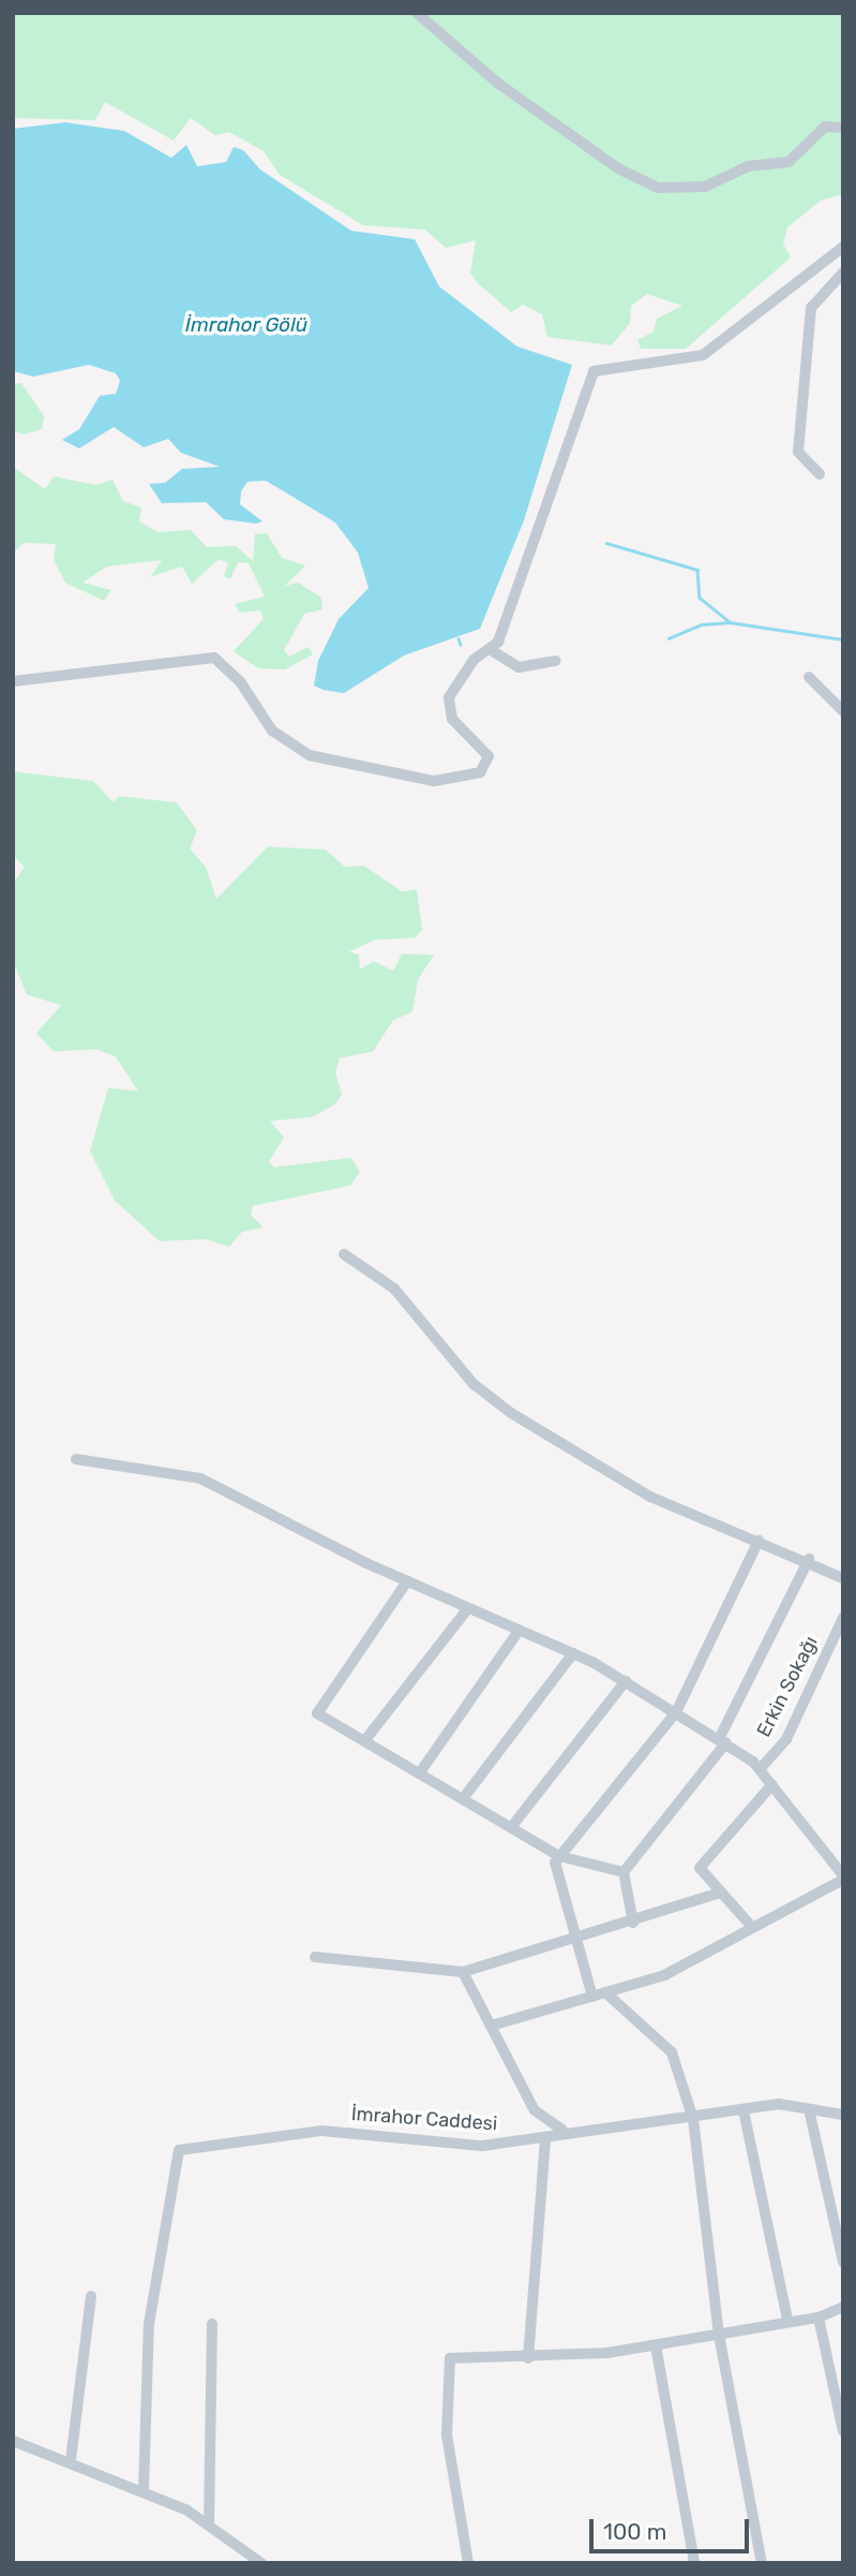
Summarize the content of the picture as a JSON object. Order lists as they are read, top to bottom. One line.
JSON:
{"streets":{"street":["Erkin Sokağı","İmrahor Caddesi"]},"water":["İmrahor Gölü"],"scale_bar":"100 m"}
